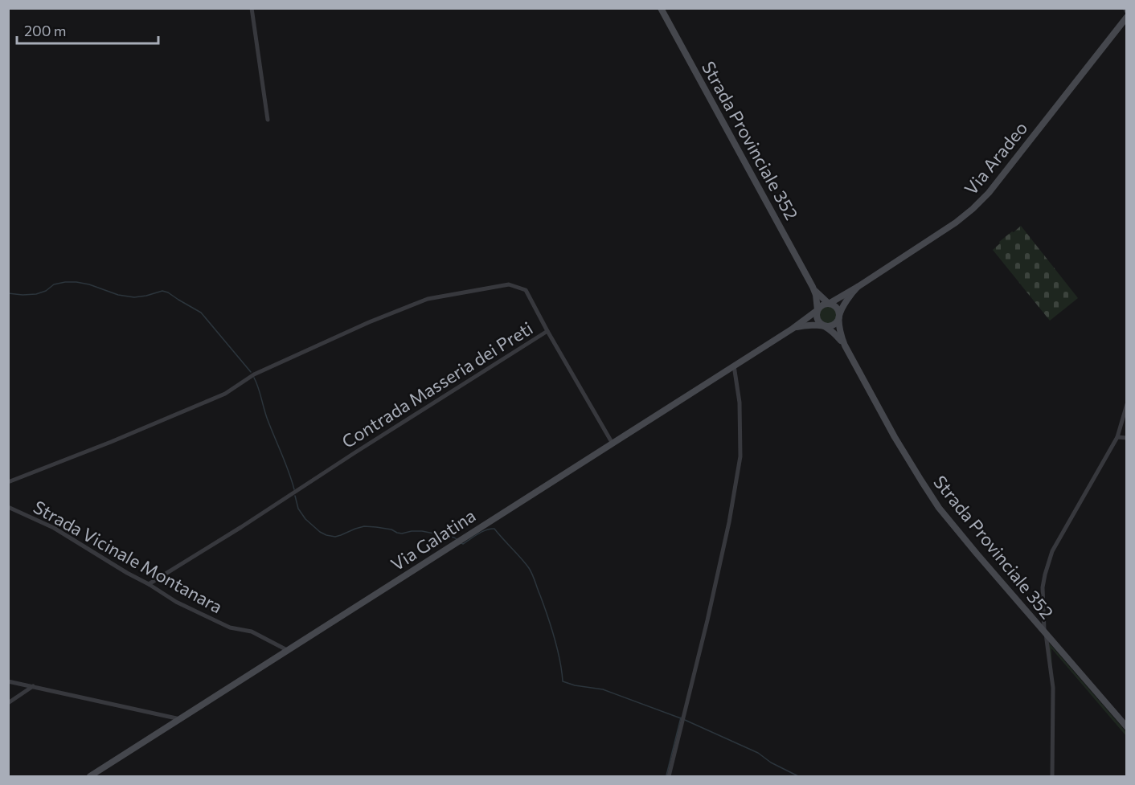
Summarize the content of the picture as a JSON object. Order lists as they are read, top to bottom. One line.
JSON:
{"streets":{"main road":["Strada Provinciale 352","Via Aradeo","Via Galatina"],"street":["Contrada Masseria dei Preti","Strada Vicinale Montanara"]},"crossings":[["Strada Provinciale 352","Via Aradeo"],["Strada Provinciale 352","Via Galatina"],["Via Aradeo","Via Galatina"],["Contrada Masseria dei Preti","Strada Vicinale Montanara"],["Via Galatina","Strada Vicinale Montanara"]],"scale_bar":"200 m"}
